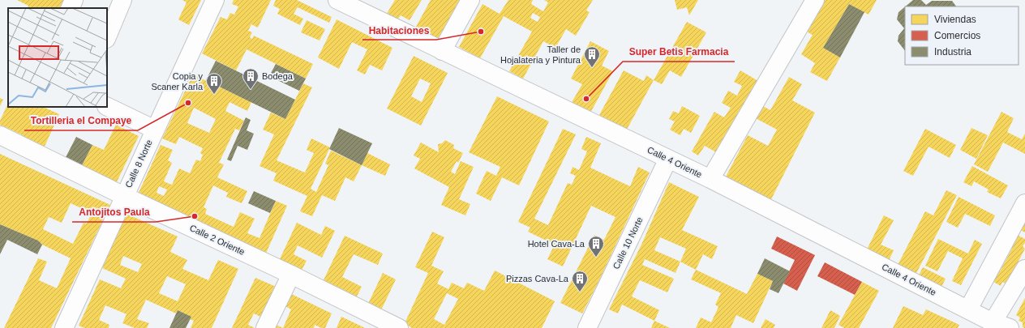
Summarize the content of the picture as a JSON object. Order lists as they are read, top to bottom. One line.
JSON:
{"streets":{"street":["Calle 4 Oriente","Calle 8 Norte","Calle 2 Oriente","Calle 10 Norte"]},"crossings":[["Calle 4 Oriente","Calle 10 Norte"],["Calle 8 Norte","Calle 2 Oriente"]],"places":{"other":["Habitaciones","Super Betis Farmacia","Tortilleria el Compaye","Antojitos Paula"],"building":["Taller de Hojalateria y Pintura","Bodega","Copia y Scaner Karla","Hotel Cava-La","Pizzas Cava-La"]},"legend":["Viviendas","Comercios","Industria"]}
